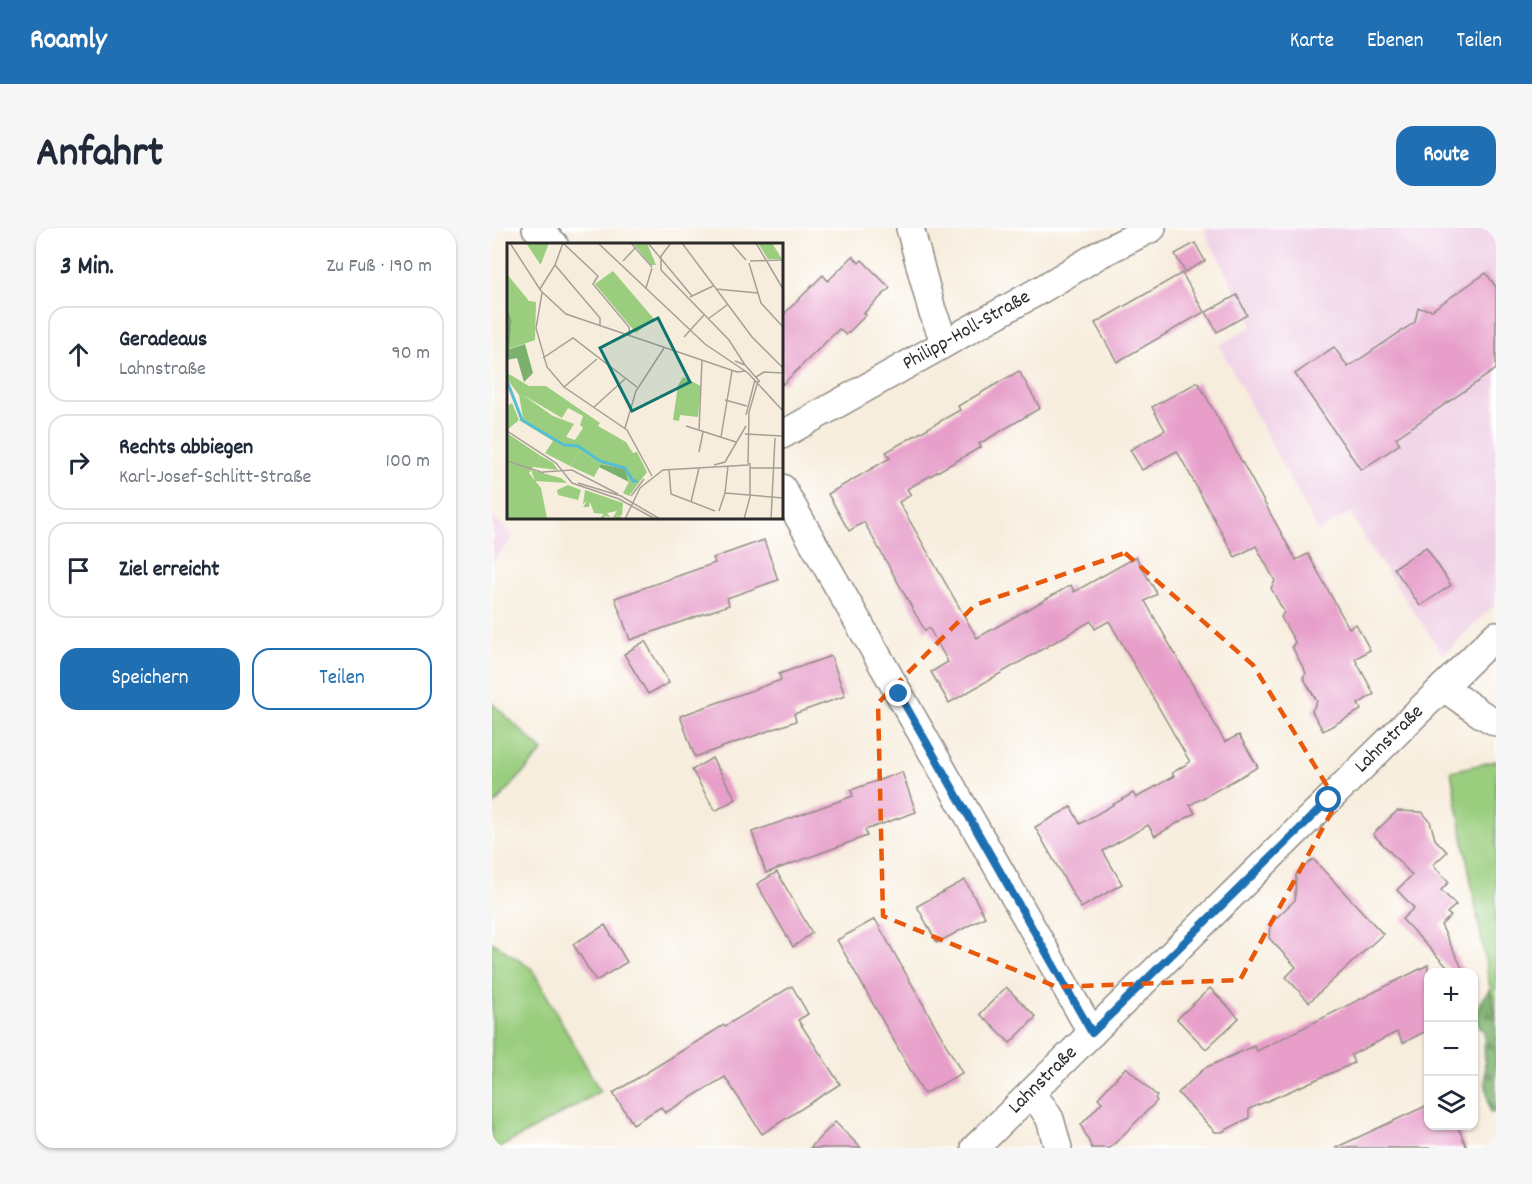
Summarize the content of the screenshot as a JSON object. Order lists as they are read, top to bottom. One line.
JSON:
{"streets":{"street":["Philipp-Holl-Straße","Lahnstraße"]},"page":{"header":"Roamly","nav":["Karte","Ebenen","Teilen"],"title":"Anfahrt","buttons":["Route",["Speichern","Teilen"]],"heading":["3 Min.","Zu Fuß · 190 m"],"list":[["Geradeaus","Lahnstraße","90 m"],["Rechts abbiegen","Karl-Josef-Schlitt-Straße","100 m"],"Ziel erreicht"],"map_buttons":["+","−"]}}
